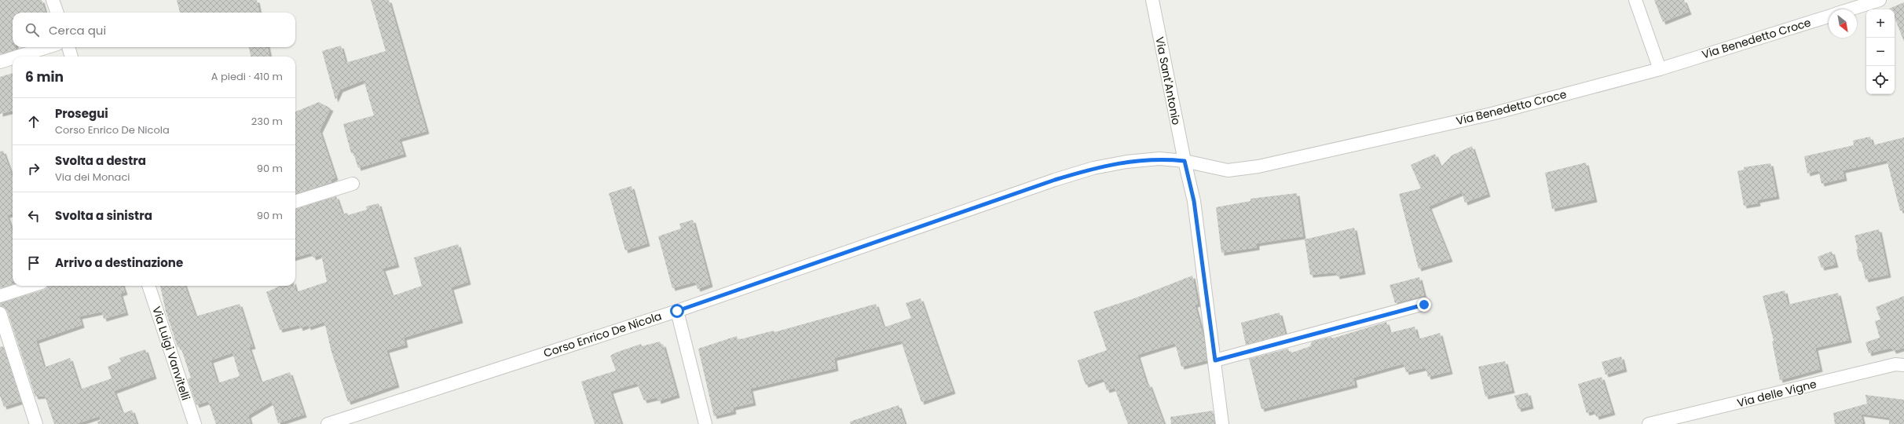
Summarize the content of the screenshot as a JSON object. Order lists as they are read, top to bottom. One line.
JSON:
{"streets":{"street":["Via Benedetto Croce","Via Sant'Antonio","Corso Enrico De Nicola","Via Luigi Vanvitelli","Via delle Vigne"]},"crossings":[["Via Benedetto Croce","Via Sant'Antonio"],["Via Benedetto Croce","Corso Enrico De Nicola"],["Via Sant'Antonio","Corso Enrico De Nicola"]],"north":"bottom right","page":{"map_buttons":["+","−"],"search":"Cerca qui","heading":["6 min","A piedi · 410 m"],"list":[["Prosegui","Corso Enrico De Nicola","230 m"],["Svolta a destra","Via dei Monaci","90 m"],["Svolta a sinistra","90 m"],"Arrivo a destinazione"]}}
